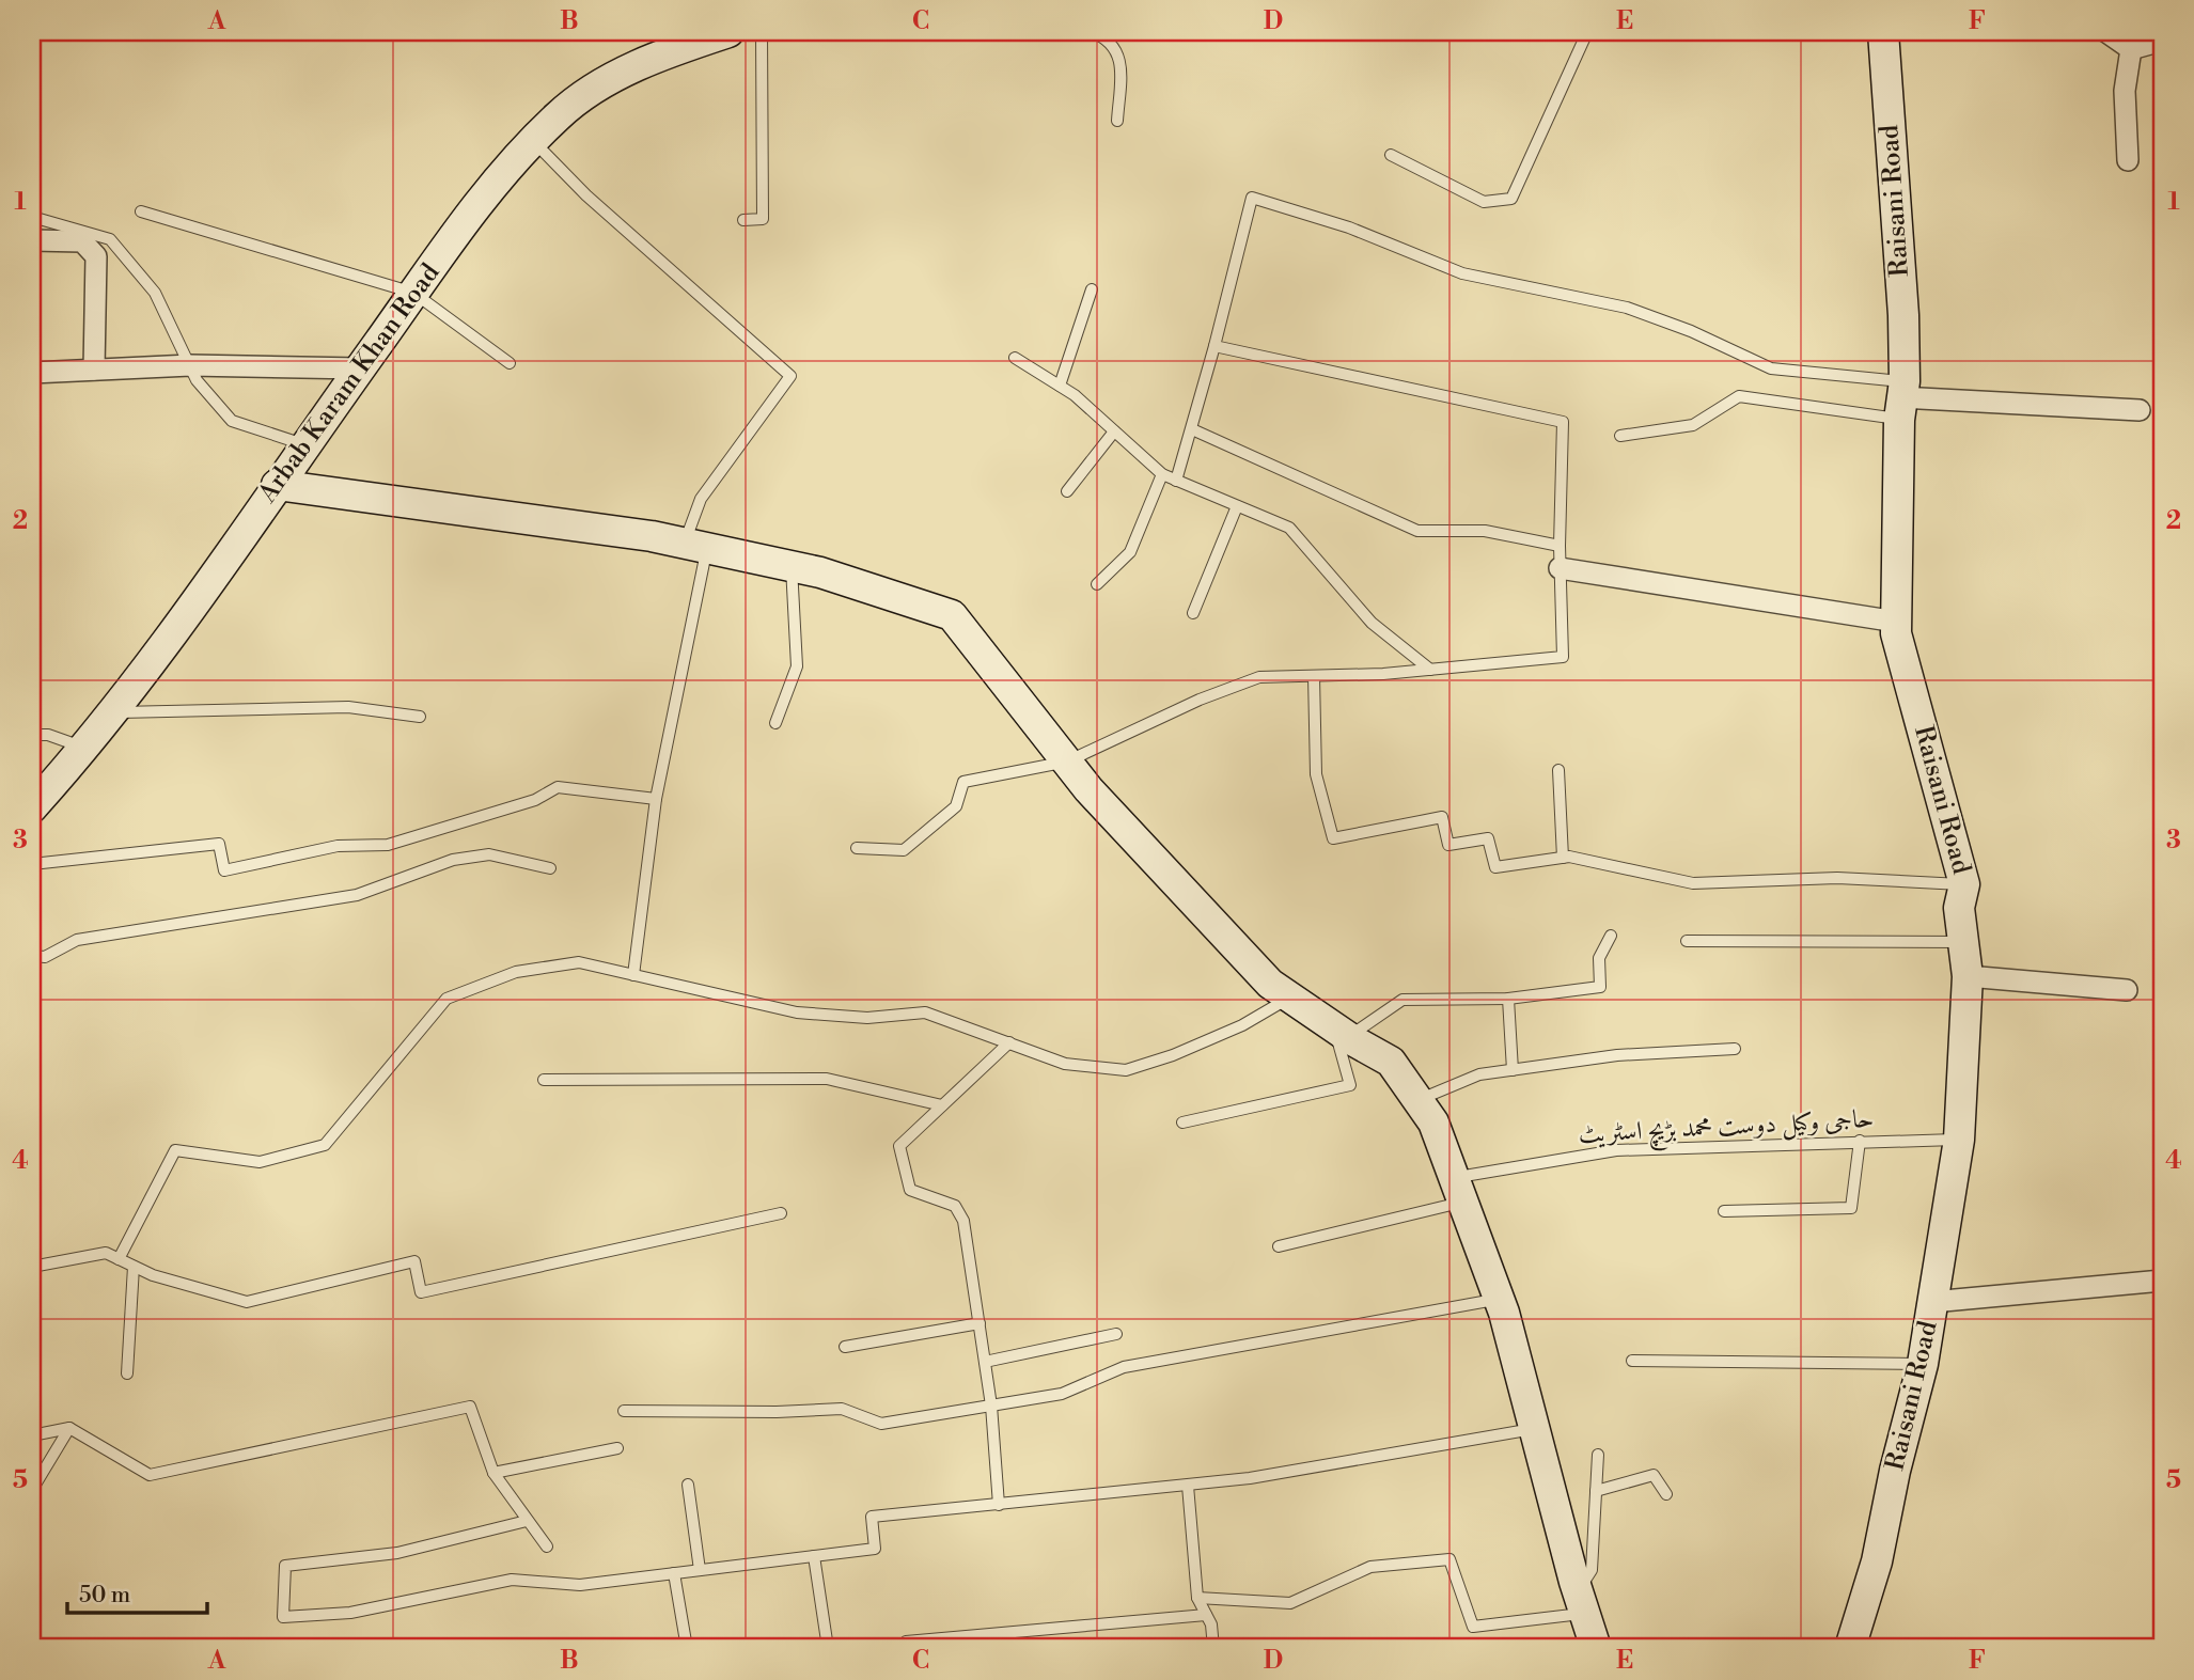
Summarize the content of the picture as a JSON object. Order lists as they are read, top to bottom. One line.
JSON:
{"streets":{"main road":["Raisani Road","Arbab Karam Khan Road"],"lane":["حاجی وکیل دوست محمد بڑیچ اسٹریٹ"]},"crossings":[["Raisani Road","حاجی وکیل دوست محمد بڑیچ اسٹریٹ"]],"scale_bar":"50 m","grid":{"columns":["A","B","C","D","E","F"],"rows":["1","2","3","4","5"]}}
